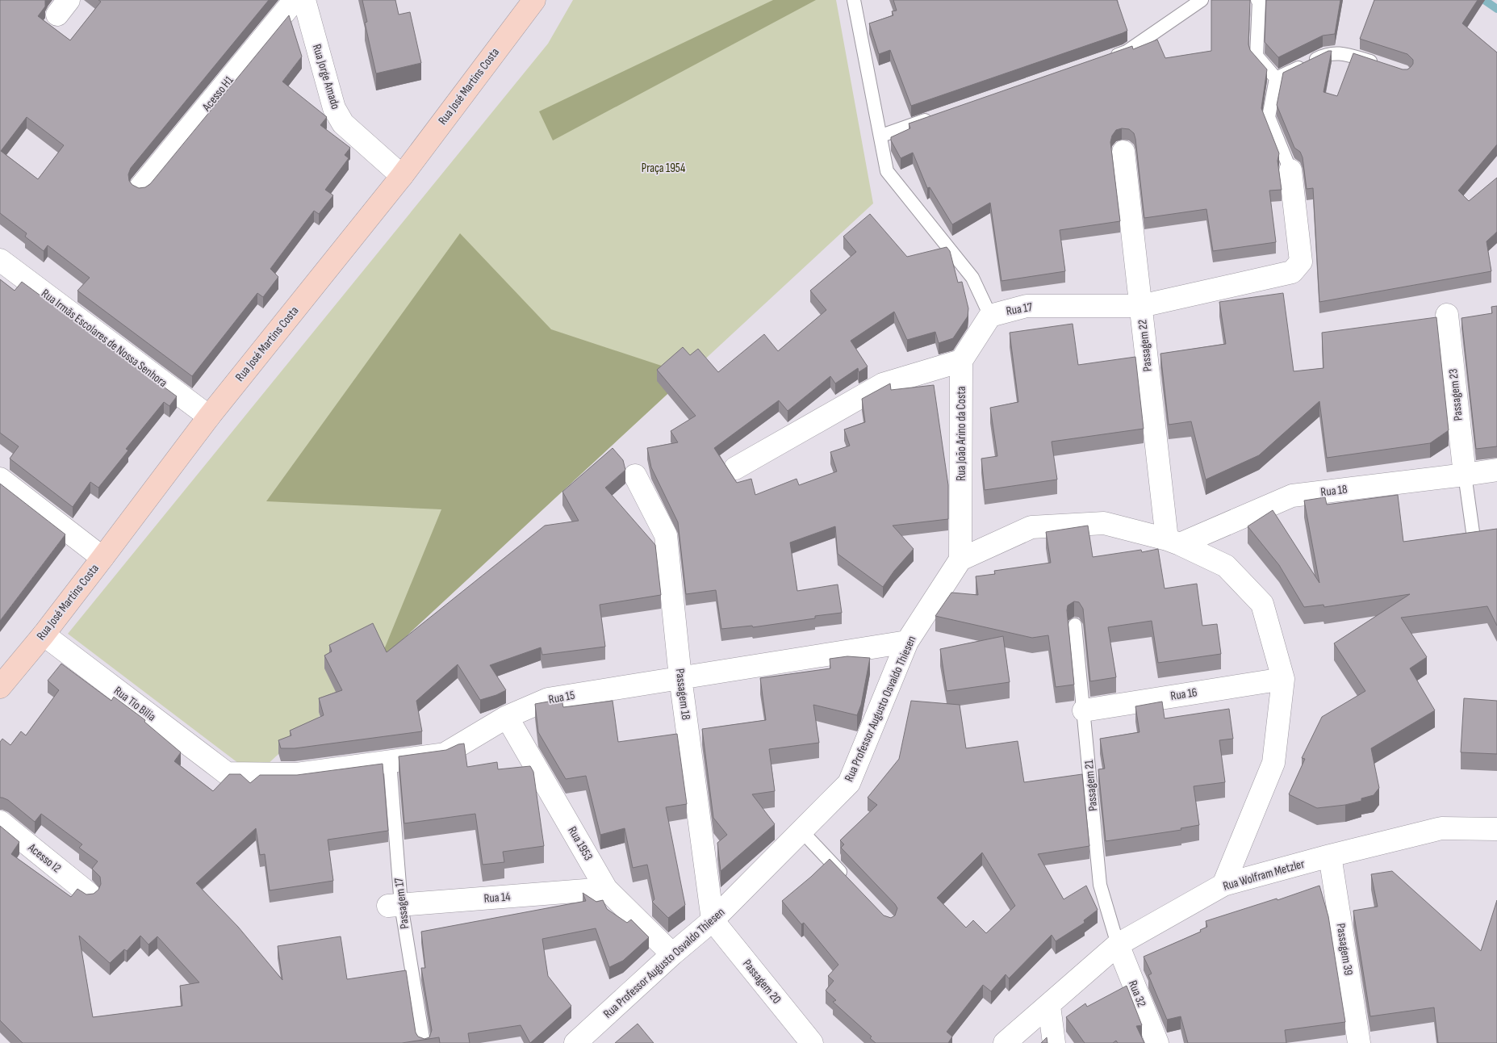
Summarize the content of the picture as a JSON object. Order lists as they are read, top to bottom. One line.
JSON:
{"streets":{"street":["Rua Jorge Amado","Rua José Martins Costa","Acesso H1","Rua 17","Rua Irmãs Escolares de Nossa Senhora","Passagem 22","Passagem 23","Rua João Arino da Costa","Rua 18","Passagem 18","Rua 16","Rua 15","Rua Tio Bilia","Rua Professor Augusto Osvaldo Thiesen","Rua 1953","Acesso I2","Rua Wolfram Metzler","Rua 14","Passagem 39","Passagem 20","Rua 32"],"lane":["Passagem 21","Passagem 17"]},"crossings":[["Rua Jorge Amado","Rua José Martins Costa"],["Rua José Martins Costa","Rua Irmãs Escolares de Nossa Senhora"],["Rua José Martins Costa","Rua Tio Bilia"],["Rua 17","Passagem 22"],["Passagem 22","Rua 18"],["Passagem 23","Rua 18"],["Rua João Arino da Costa","Rua Professor Augusto Osvaldo Thiesen"],["Passagem 18","Rua 15"],["Passagem 18","Rua Professor Augusto Osvaldo Thiesen"],["Passagem 18","Passagem 20"],["Rua 16","Passagem 21"],["Rua 15","Rua Tio Bilia"],["Rua 15","Rua Professor Augusto Osvaldo Thiesen"],["Rua 15","Rua 1953"],["Rua 15","Passagem 17"],["Rua Professor Augusto Osvaldo Thiesen","Rua 1953"],["Rua Professor Augusto Osvaldo Thiesen","Passagem 20"],["Passagem 21","Rua Wolfram Metzler"],["Passagem 21","Rua 32"],["Rua 1953","Rua 14"],["Rua Wolfram Metzler","Passagem 39"],["Rua Wolfram Metzler","Rua 32"],["Rua 14","Passagem 17"]],"parks":["Praça 1954"]}
